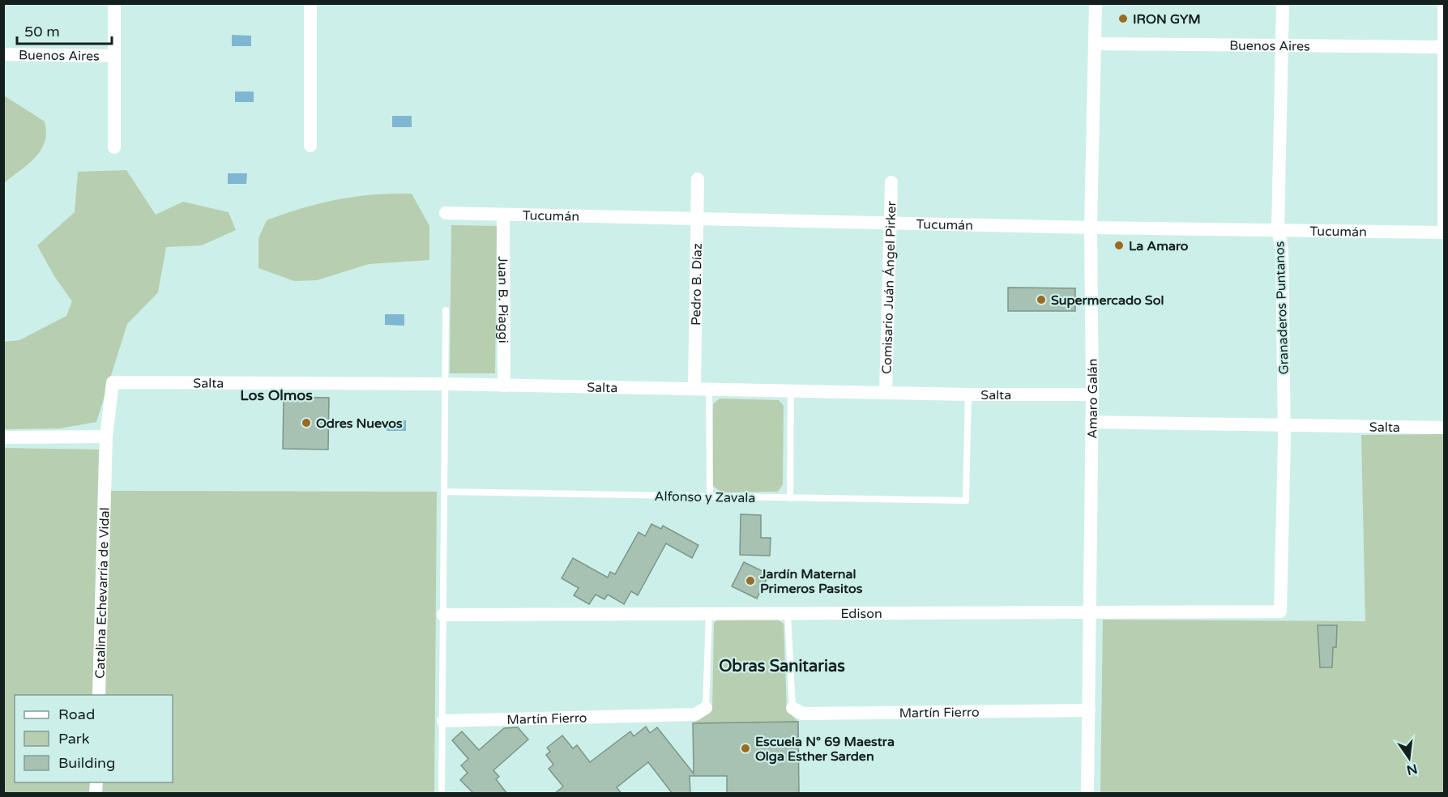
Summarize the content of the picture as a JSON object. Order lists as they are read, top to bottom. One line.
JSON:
{"streets":{"street":["Buenos Aires","Tucumán","Pedro B. Díaz","Comisario Juán Ángel Pirker","Juan B. Piaggi","Granaderos Puntanos","Salta","Amaro Galán","Catalina Echevarría de Vidal","Edison","Martín Fierro"],"lane":["Alfonso y Zavala"]},"crossings":[["Buenos Aires","Granaderos Puntanos"],["Buenos Aires","Amaro Galán"],["Tucumán","Pedro B. Díaz"],["Tucumán","Comisario Juán Ángel Pirker"],["Tucumán","Juan B. Piaggi"],["Tucumán","Granaderos Puntanos"],["Tucumán","Amaro Galán"],["Pedro B. Díaz","Salta"],["Comisario Juán Ángel Pirker","Salta"],["Juan B. Piaggi","Salta"],["Granaderos Puntanos","Salta"],["Granaderos Puntanos","Edison"],["Salta","Amaro Galán"],["Salta","Alfonso y Zavala"],["Salta","Catalina Echevarría de Vidal"],["Amaro Galán","Edison"],["Amaro Galán","Martín Fierro"]],"districts":["Los Olmos","Obras Sanitarias"],"places":["IRON GYM","La Amaro","Supermercado Sol","Odres Nuevos","Jardín Maternal Primeros Pasitos","Escuela N° 69 Maestra Olga Esther Sarden"],"legend":["Road","Park","Building"],"scale_bar":"50 m","north":"bottom"}
